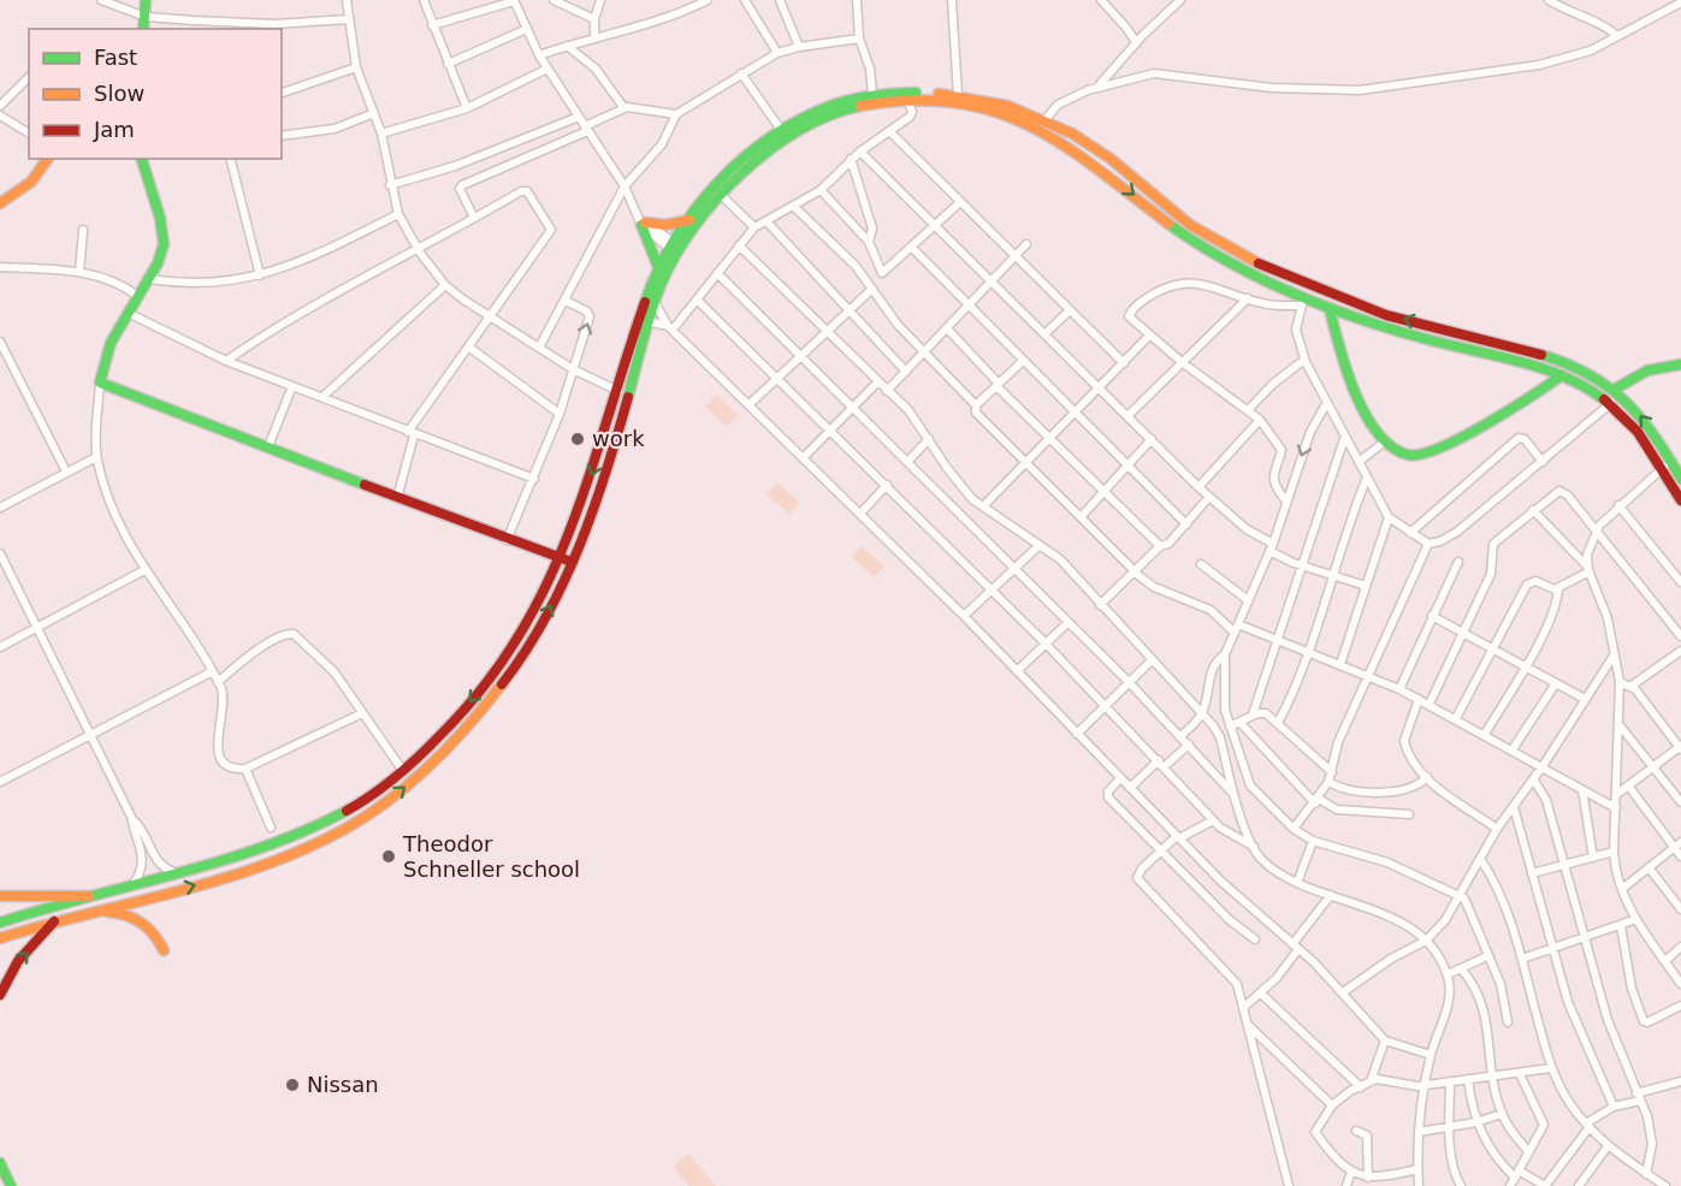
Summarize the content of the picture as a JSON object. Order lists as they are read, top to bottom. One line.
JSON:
{"places":["work","Theodor Schneller school","Nissan"],"legend":["Fast","Slow","Jam"]}
